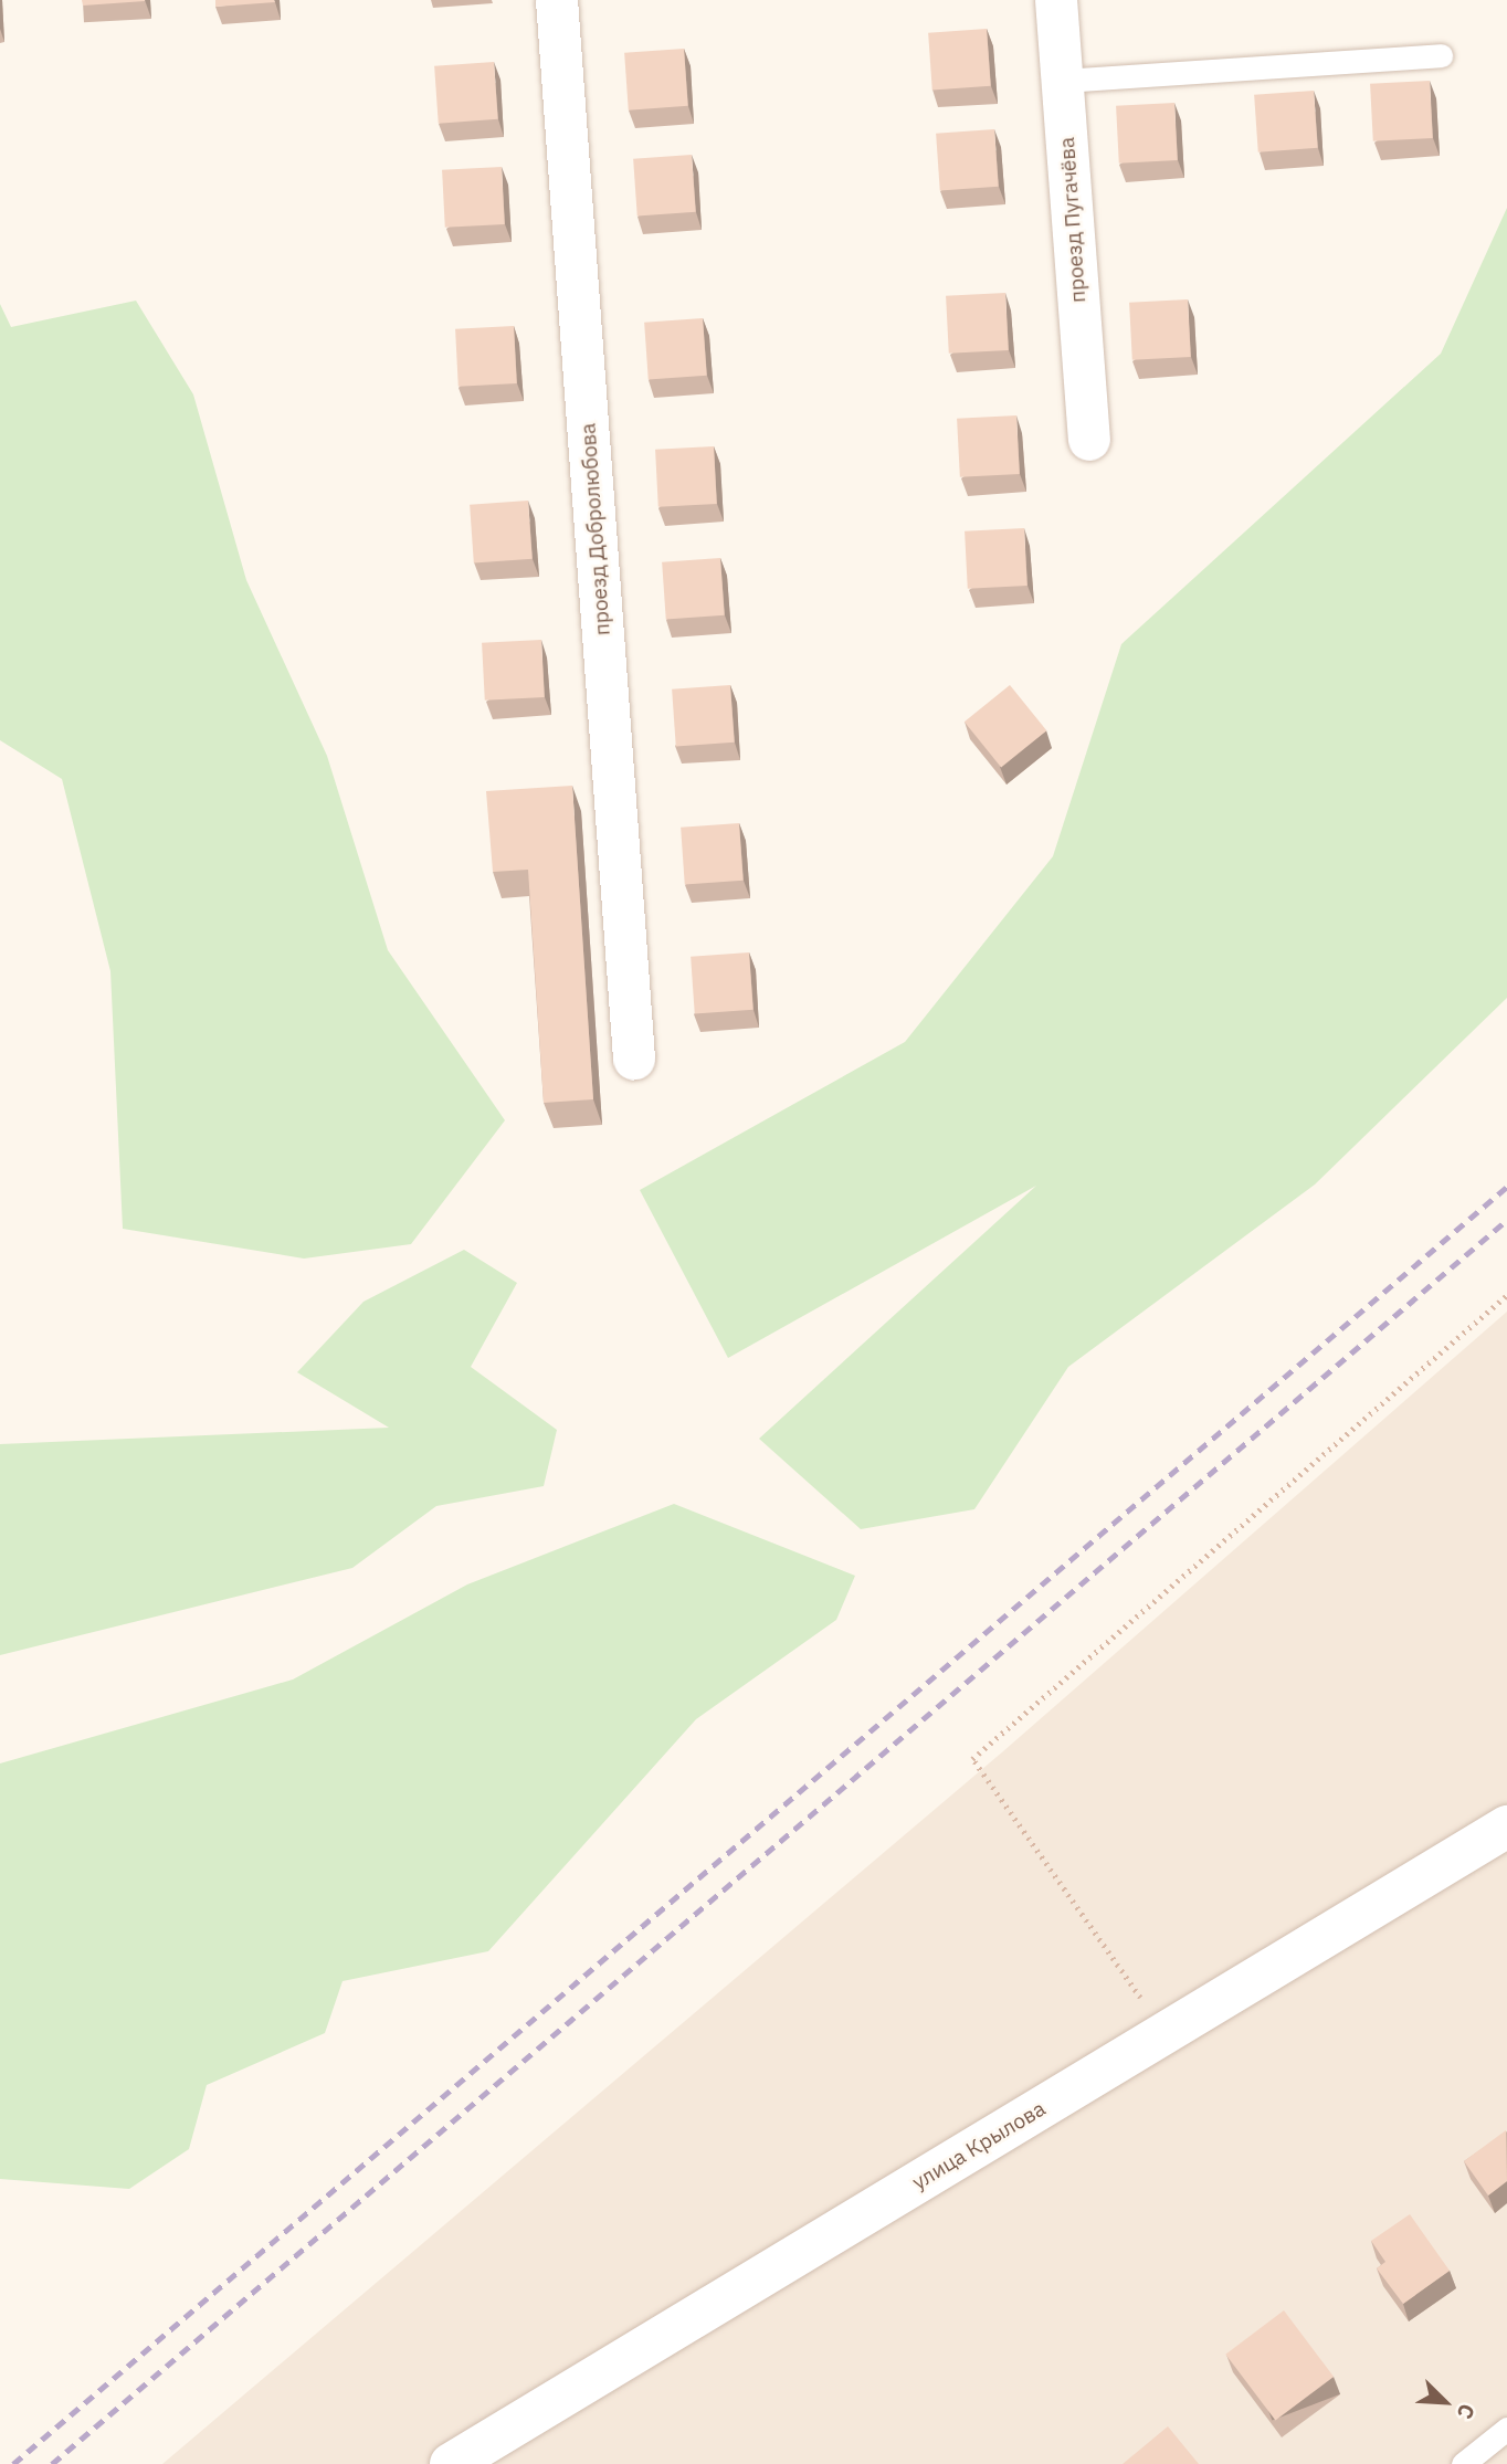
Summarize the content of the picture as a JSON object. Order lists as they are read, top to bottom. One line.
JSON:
{"streets":{"street":["проезд Пугачёва","проезд Добролюбова","улица Крылова"]},"north":"bottom right"}
